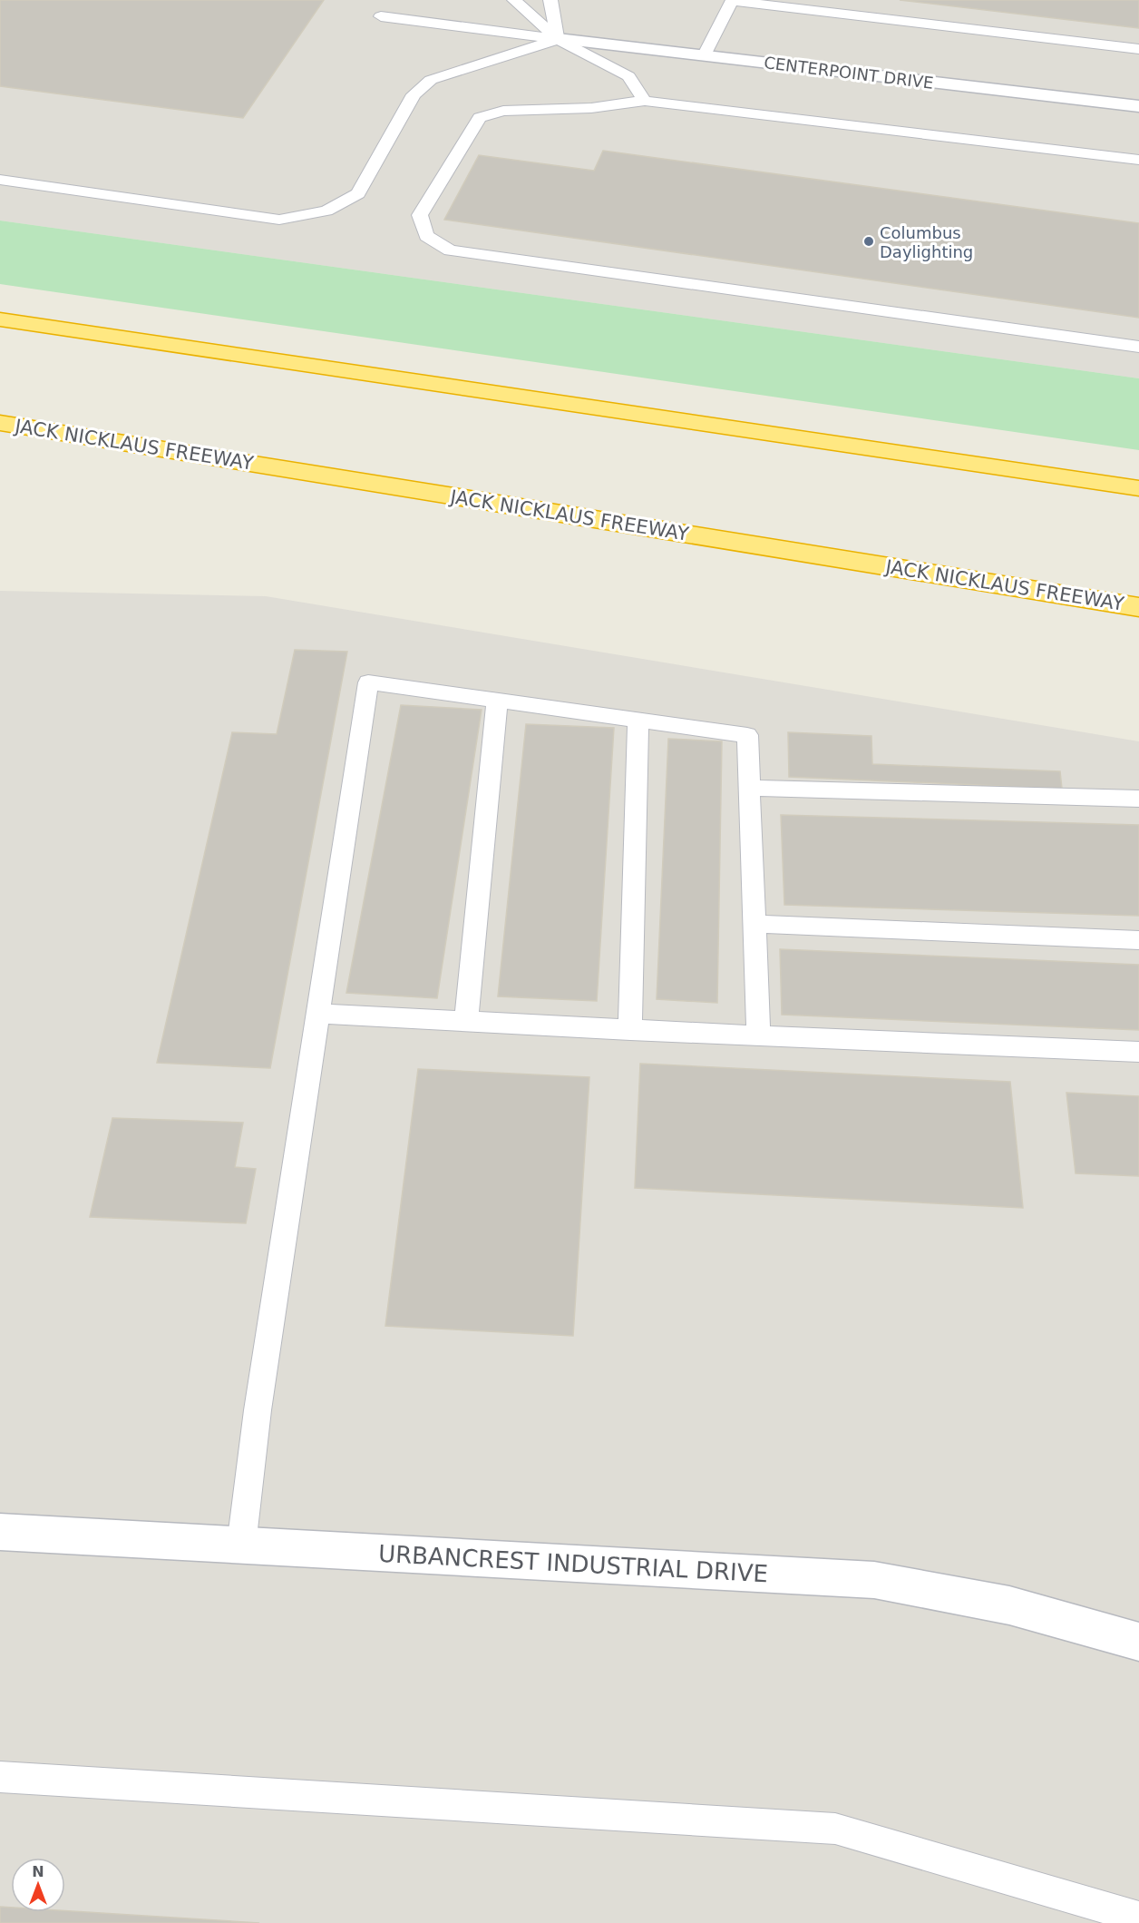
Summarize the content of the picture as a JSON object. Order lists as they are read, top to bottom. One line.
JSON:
{"streets":{"highway":["JACK NICKLAUS FREEWAY"],"street":["CENTERPOINT DRIVE","URBANCREST INDUSTRIAL DRIVE"]},"places":["Columbus Daylighting"],"north":"top"}
